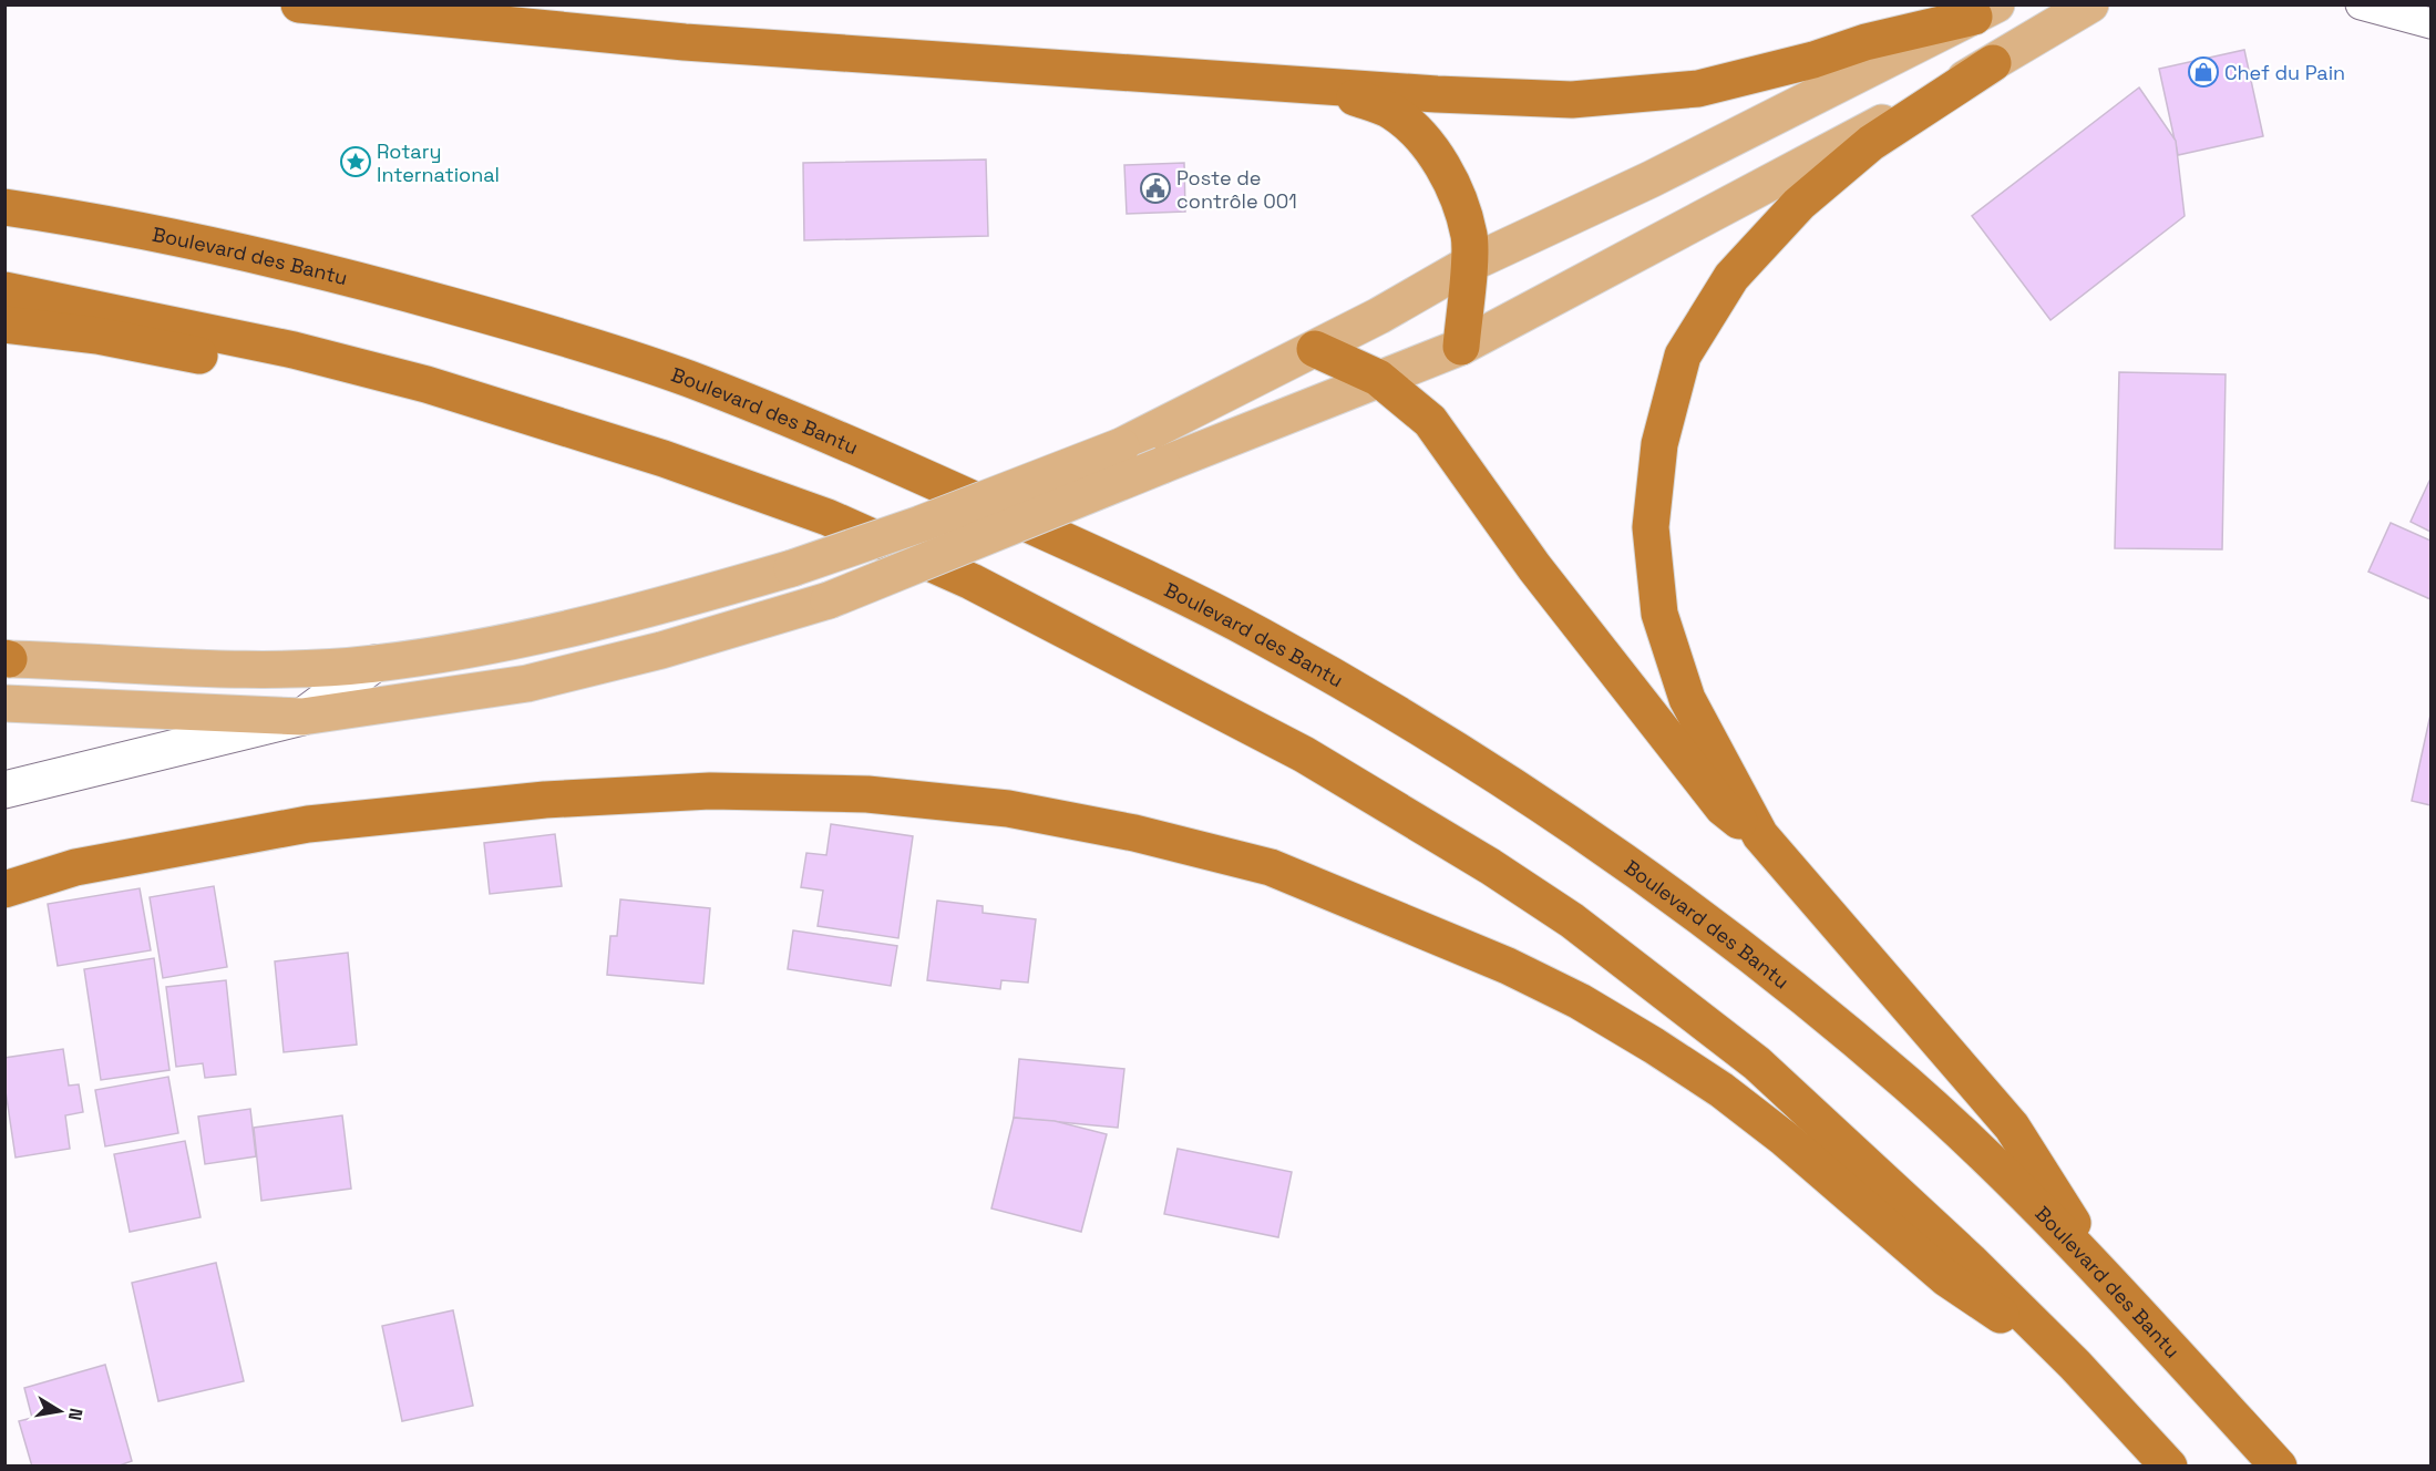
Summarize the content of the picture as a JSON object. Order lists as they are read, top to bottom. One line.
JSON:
{"streets":{"highway":["Boulevard des Bantu"]},"places":{"shop":["Chef du Pain"],"place":["Rotary International"],"public building":["Poste de contrôle 001"]},"north":"right"}
